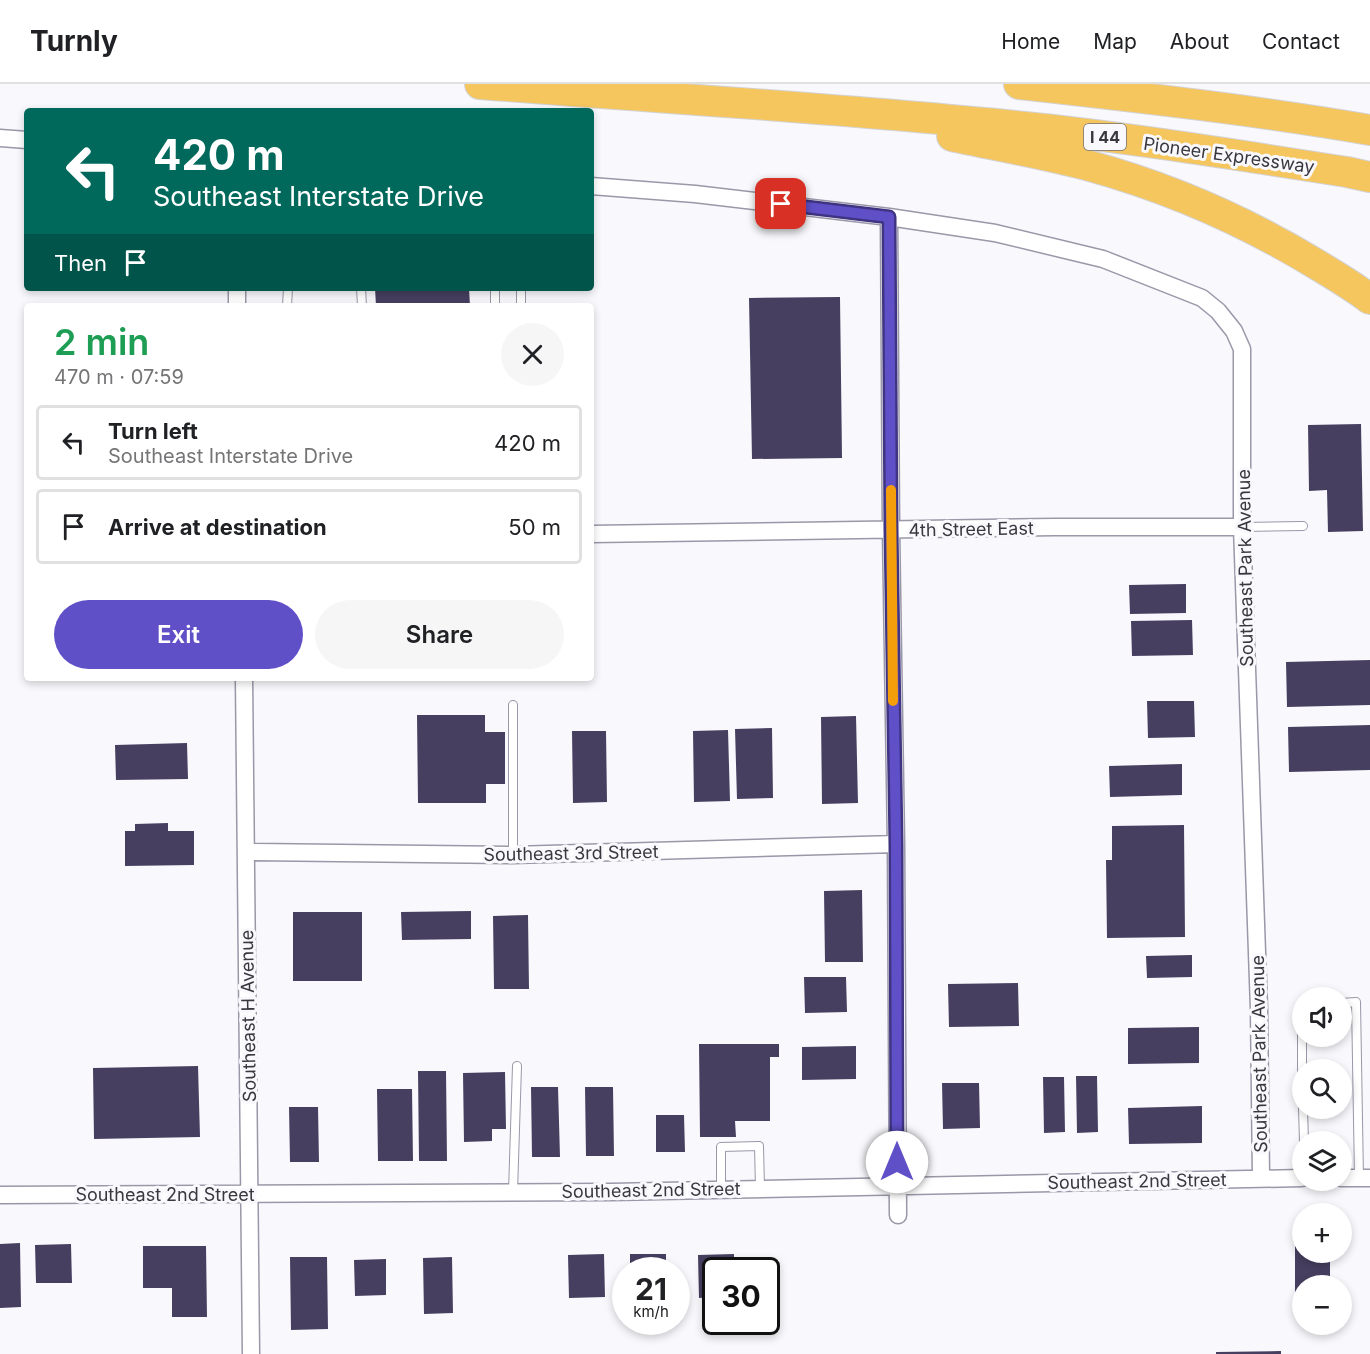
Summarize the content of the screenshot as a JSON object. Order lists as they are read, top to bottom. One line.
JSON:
{"streets":{"highway":["I 44","Pioneer Expressway"],"street":["4th Street East","Southeast Park Avenue","Southeast 3rd Street","Southeast H Avenue","Southeast 2nd Street"]},"crossings":[["I 44","Pioneer Expressway"],["4th Street East","Southeast Park Avenue"],["Southeast Park Avenue","Southeast 2nd Street"],["Southeast 3rd Street","Southeast H Avenue"],["Southeast H Avenue","Southeast 2nd Street"]],"page":{"header":"Turnly","nav":["Home","Map","About","Contact"],"turn":["420 m","Southeast Interstate Drive"],"then":"Then","heading":["2 min","470 m · 07:59"],"list":[{"name":"Turn left","note":"Southeast Interstate Drive","value":"420 m"},{"name":"Arrive at destination","value":"50 m"}],"buttons":["Exit","Share"],"map_buttons":["+","−"],"speed":"21 km/h","limit":"30"}}
